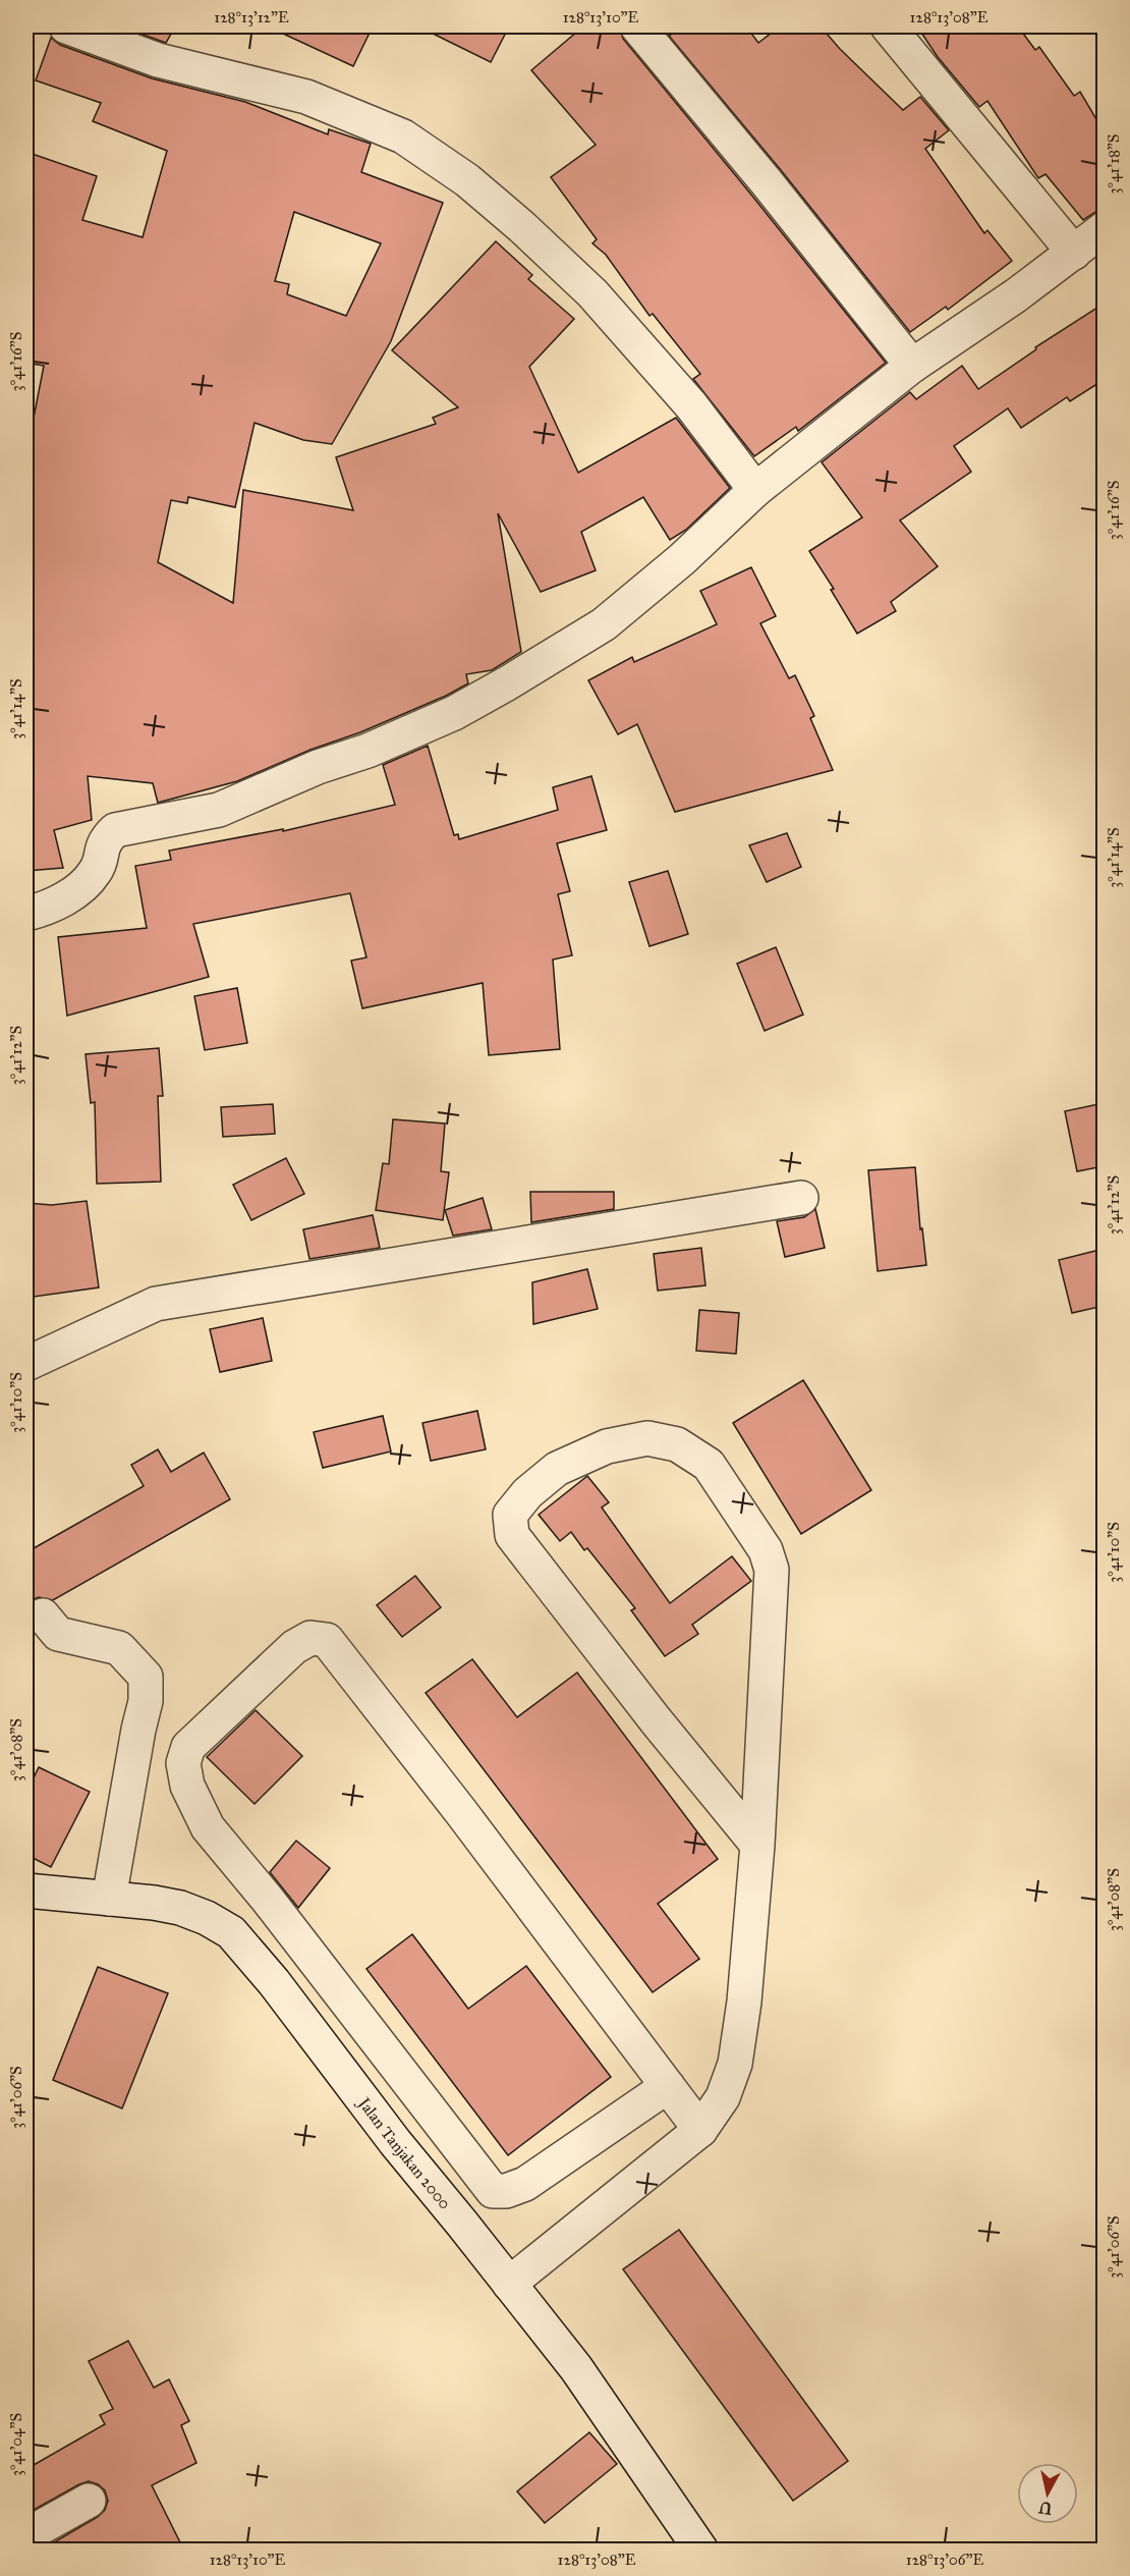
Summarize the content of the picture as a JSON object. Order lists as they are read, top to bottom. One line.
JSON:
{"streets":{"street":["Jalan Tanjakan 2000"]},"north":"bottom","coordinates":["128°13'12\"E","128°13'10\"E","128°13'08\"E","3°41'18\"S","3°41'16\"S","3°41'14\"S","3°41'12\"S","3°41'10\"S","3°41'08\"S","3°41'06\"S","3°41'04\"S","128°13'06\"E"]}
